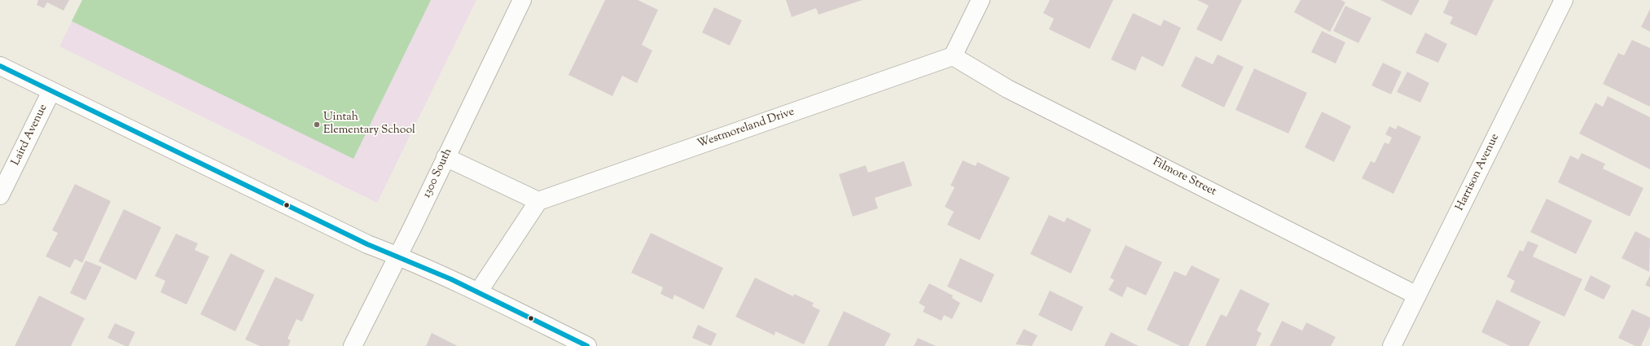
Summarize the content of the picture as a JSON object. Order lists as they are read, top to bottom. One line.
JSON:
{"streets":{"street":["Westmoreland Drive","Laird Avenue","Harrison Avenue","1300 South","Filmore Street"]},"crossings":[["Westmoreland Drive","Filmore Street"],["Harrison Avenue","Filmore Street"]],"places":["Uintah Elementary School"]}
